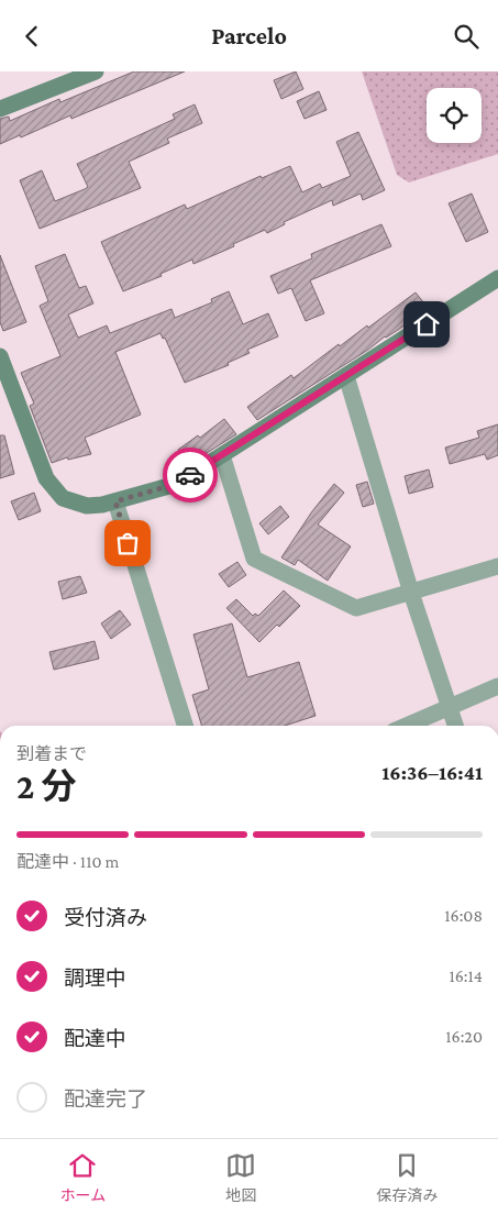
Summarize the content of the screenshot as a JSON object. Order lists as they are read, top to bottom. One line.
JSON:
{"page":{"header":"Parcelo","heading":["2 分","到着まで","16:36–16:41"],"bar":"配達中 · 110 m","list":[["受付済み","16:08"],["調理中","16:14"],["配達中","16:20"],"配達完了"],"tabs":["ホーム","地図","保存済み"]}}
